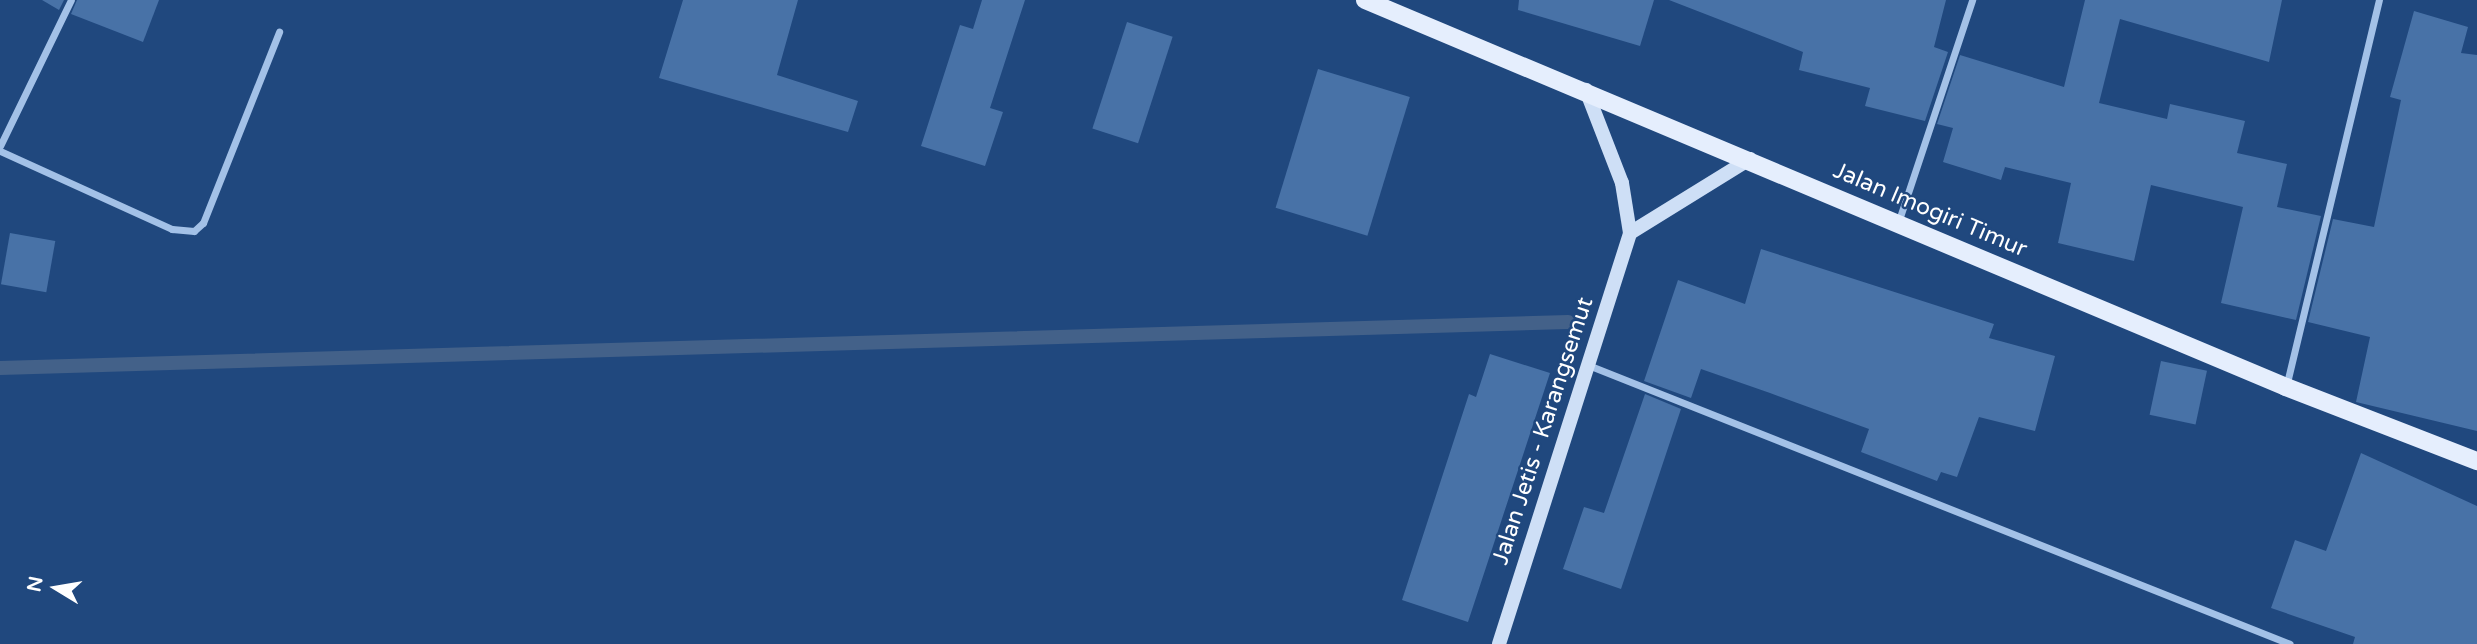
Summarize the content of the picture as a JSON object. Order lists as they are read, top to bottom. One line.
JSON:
{"streets":{"main road":["Jalan Imogiri Timur","Jalan Jetis - Karangsemut"]},"north":"left"}
